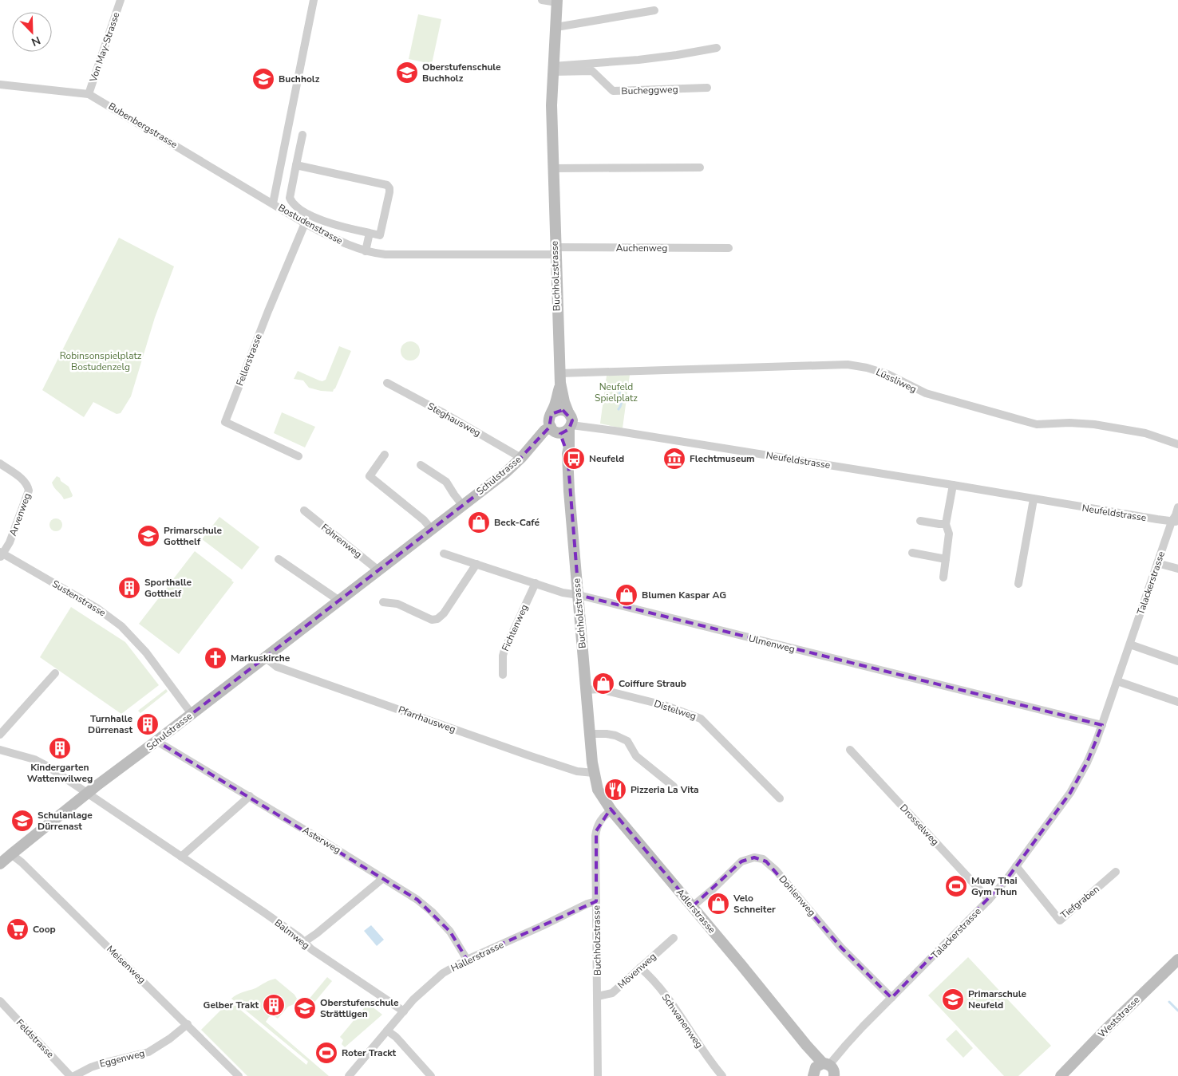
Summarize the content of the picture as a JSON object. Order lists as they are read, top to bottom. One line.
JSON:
{"streets":{"street":["Von May-Strasse","Bucheggweg","Bubenbergstrasse","Bostudenstrasse","Auchenweg","Buchholzstrasse","Fellerstrasse","Lüssliweg","Steghausweg","Neufeldstrasse","Schulstrasse","Arvenweg","Föhrenweg","Talackerstrasse","Sustenstrasse","Fichtenweg","Ulmenweg","Distelweg","Pfarrhausweg","Drosselweg","Asterweg","Dohlenweg","Tiefgraben","Adlerstrasse","Balmweg","Hallerstrasse","Meisenweg","Mövenweg","Weststrasse","Schwanenweg","Feldstrasse","Eggenweg"]},"crossings":[["Von May-Strasse","Bubenbergstrasse"],["Bucheggweg","Buchholzstrasse"],["Bubenbergstrasse","Bostudenstrasse"],["Bostudenstrasse","Auchenweg"],["Bostudenstrasse","Buchholzstrasse"],["Bostudenstrasse","Fellerstrasse"],["Auchenweg","Buchholzstrasse"],["Buchholzstrasse","Lüssliweg"],["Buchholzstrasse","Neufeldstrasse"],["Buchholzstrasse","Schulstrasse"],["Buchholzstrasse","Ulmenweg"],["Buchholzstrasse","Distelweg"],["Buchholzstrasse","Pfarrhausweg"],["Buchholzstrasse","Adlerstrasse"],["Buchholzstrasse","Hallerstrasse"],["Buchholzstrasse","Mövenweg"],["Steghausweg","Schulstrasse"],["Neufeldstrasse","Schulstrasse"],["Neufeldstrasse","Talackerstrasse"],["Schulstrasse","Föhrenweg"],["Schulstrasse","Sustenstrasse"],["Schulstrasse","Pfarrhausweg"],["Schulstrasse","Asterweg"],["Schulstrasse","Balmweg"],["Schulstrasse","Meisenweg"],["Arvenweg","Sustenstrasse"],["Talackerstrasse","Ulmenweg"],["Talackerstrasse","Drosselweg"],["Talackerstrasse","Dohlenweg"],["Talackerstrasse","Tiefgraben"],["Talackerstrasse","Adlerstrasse"],["Fichtenweg","Ulmenweg"],["Pfarrhausweg","Adlerstrasse"],["Asterweg","Hallerstrasse"],["Dohlenweg","Adlerstrasse"],["Balmweg","Hallerstrasse"],["Meisenweg","Eggenweg"],["Mövenweg","Schwanenweg"]],"parks":["Robinsonspielplatz Bostudenzelg","Neufeld Spielplatz"],"places":{"school or university":["Oberstufenschule Buchholz","Buchholz","Primarschule Gotthelf","Schulanlage Dürrenast","Primarschule Neufeld","Oberstufenschule Strättligen"],"bus stop":["Neufeld"],"museum":["Flechtmuseum"],"shop":["Beck-Café","Blumen Kaspar AG","Coiffure Straub","Velo Schneiter"],"building":["Sporthalle Gotthelf","Turnhalle Dürrenast","Kindergarten Wattenwilweg","Gelber Trakt"],"church":["Markuskirche"],"restaurant":["Pizzeria La Vita"],"sports":["Muay Thai Gym Thun","Roter Trackt"],"supermarket":["Coop"]},"north":"bottom right"}
